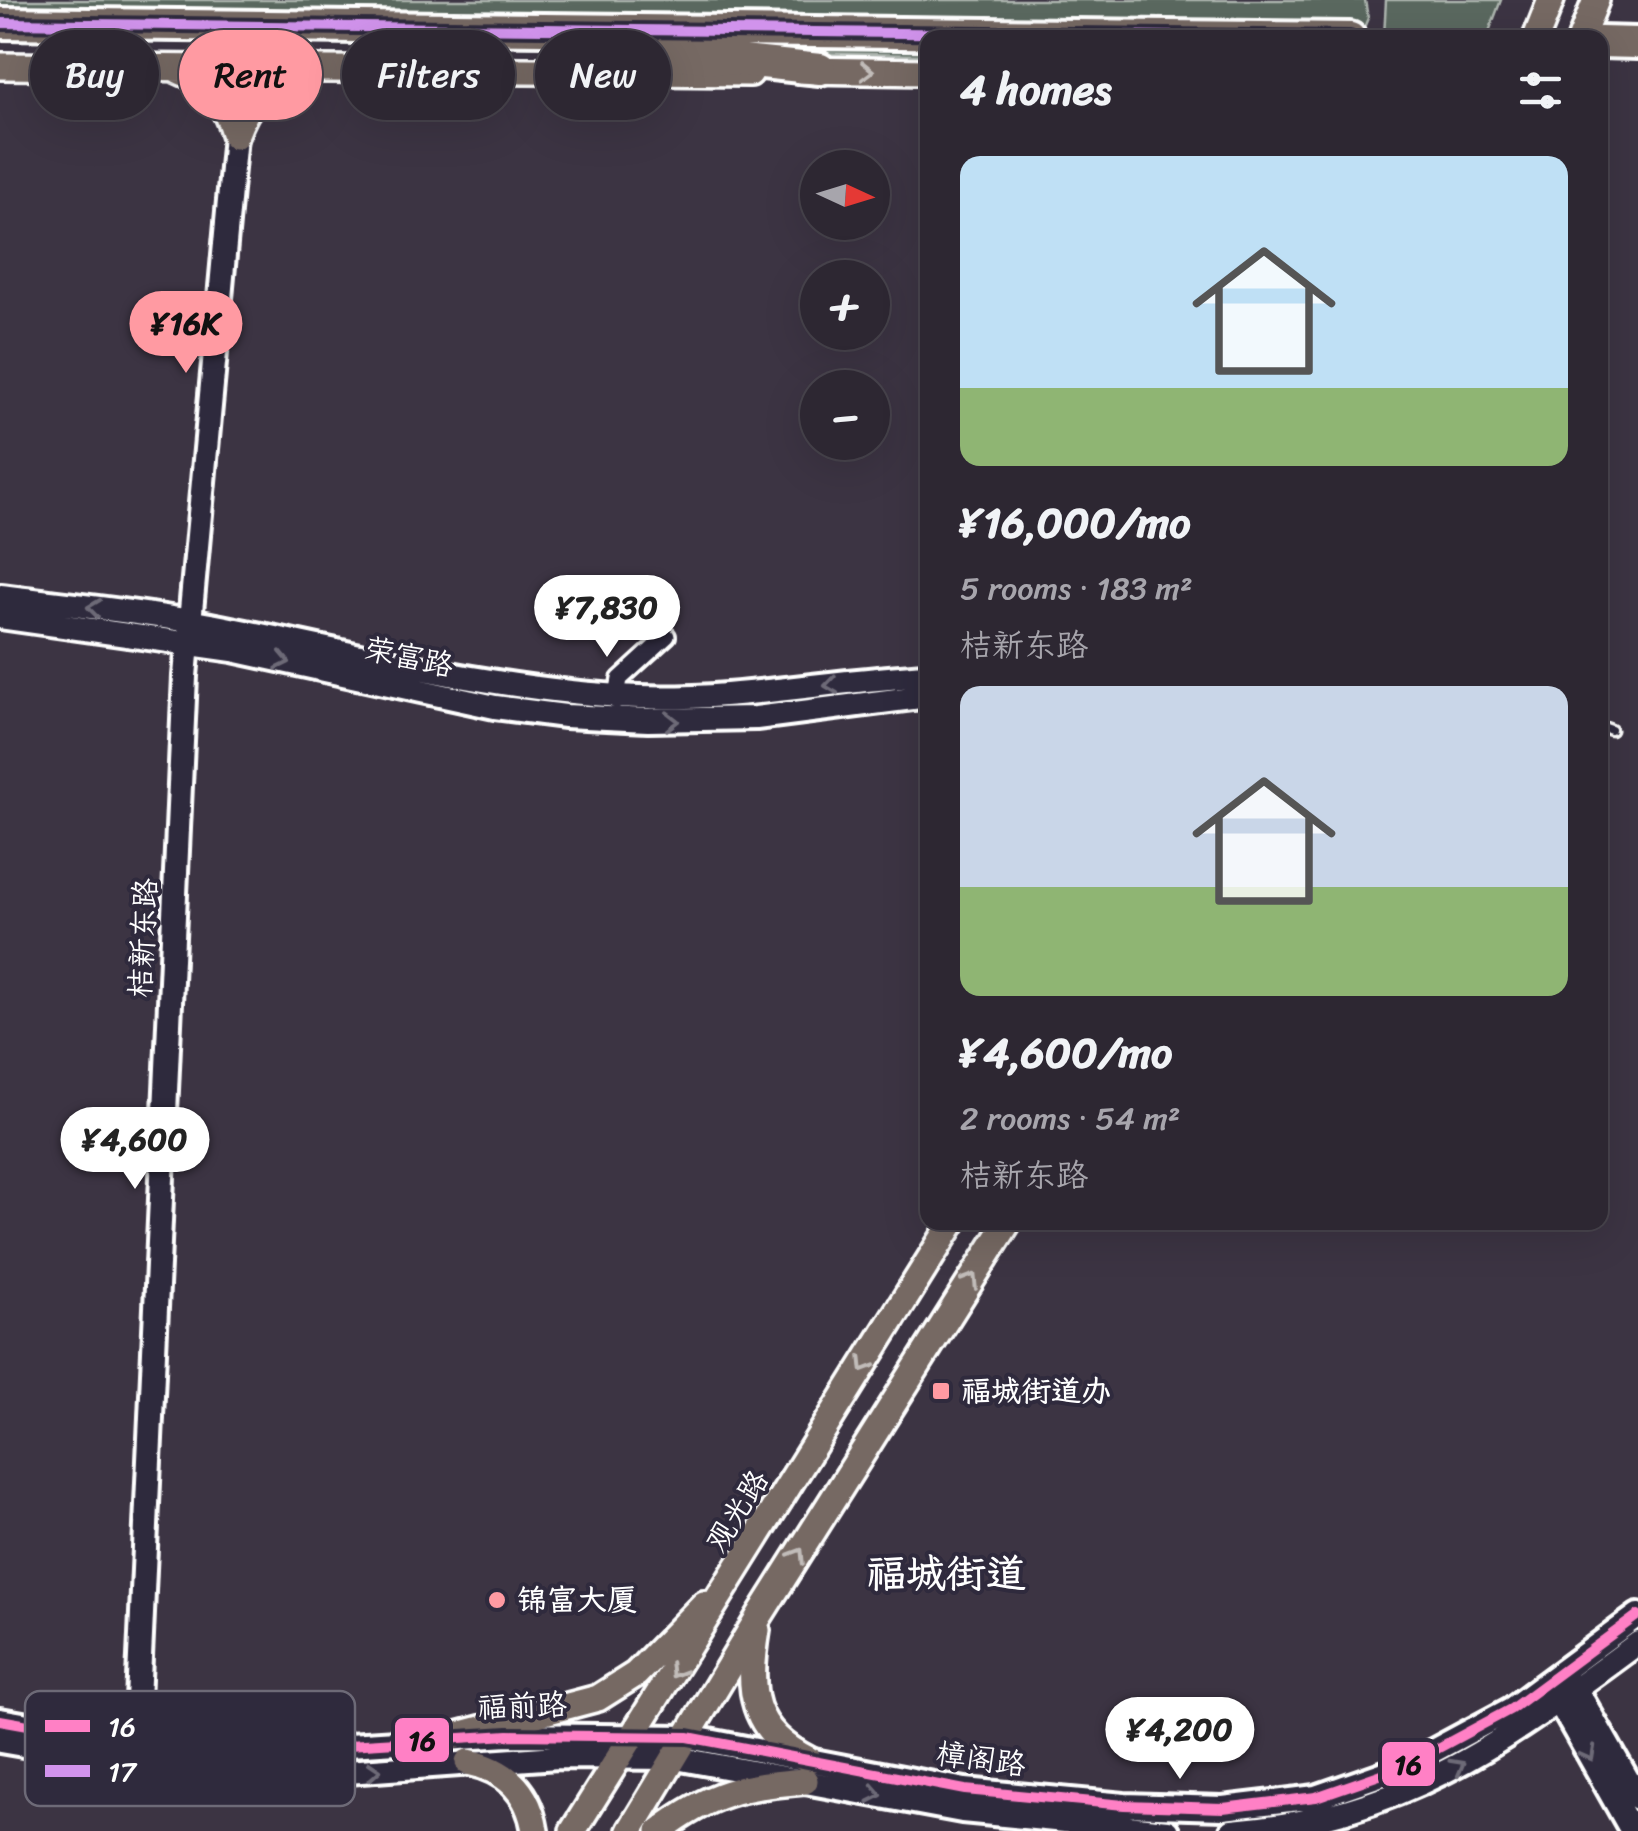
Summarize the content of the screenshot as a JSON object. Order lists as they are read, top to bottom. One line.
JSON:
{"streets":{"main road":["观光路"],"street":["荣富路","桔新东路","福前路","樟阁路"]},"crossings":[["荣富路","桔新东路"],["观光路","福前路"],["福前路","樟阁路"]],"districts":["福城街道"],"places":{"transit":["福城街道办"],"other":["锦富大厦"]},"lines":["transit line 17","transit line 16"],"legend":["16","17"],"north":"right","page":{"chip":["Buy","Rent","Filters","New"],"heading":"4 homes","map_buttons":["+","−"],"list":[{"name":"¥16,000/mo","note":"5 rooms · 183 m² · 桔新东路"},{"name":"¥4,600/mo","note":"2 rooms · 54 m² · 桔新东路"}],"price":["¥16K","¥7,830","¥4,600","¥4,200"]}}
